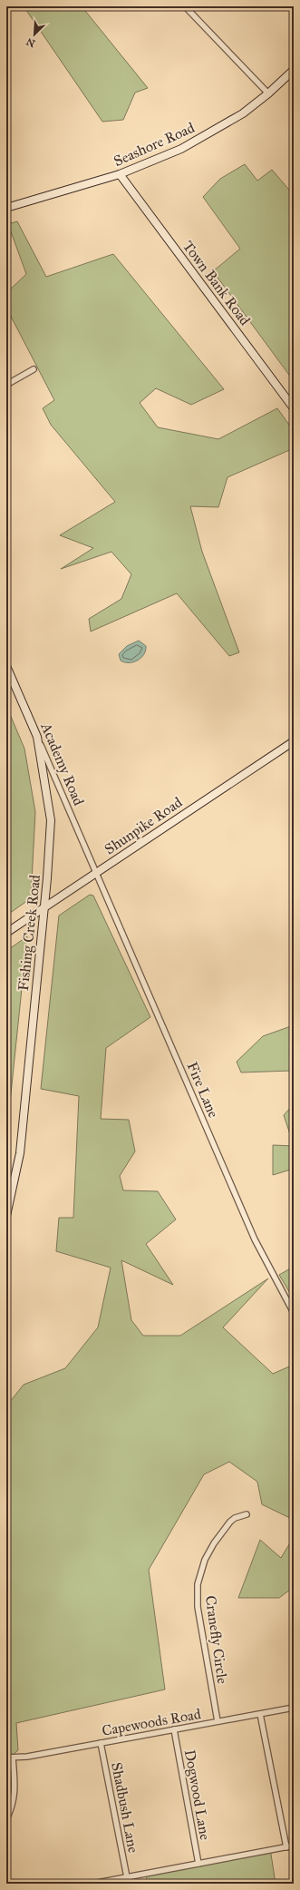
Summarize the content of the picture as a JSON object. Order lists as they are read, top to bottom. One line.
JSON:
{"streets":{"street":["Seashore Road","Town Bank Road","Academy Road","Shunpike Road","Fishing Creek Road","Fire Lane","Cranefly Circle","Capewoods Road","Dogwood Lane","Shadbush Lane"]},"crossings":[["Seashore Road","Town Bank Road"],["Academy Road","Shunpike Road"],["Academy Road","Fishing Creek Road"],["Academy Road","Fire Lane"],["Shunpike Road","Fishing Creek Road"],["Shunpike Road","Fire Lane"],["Cranefly Circle","Capewoods Road"],["Capewoods Road","Dogwood Lane"],["Capewoods Road","Shadbush Lane"]],"north":"bottom left"}
